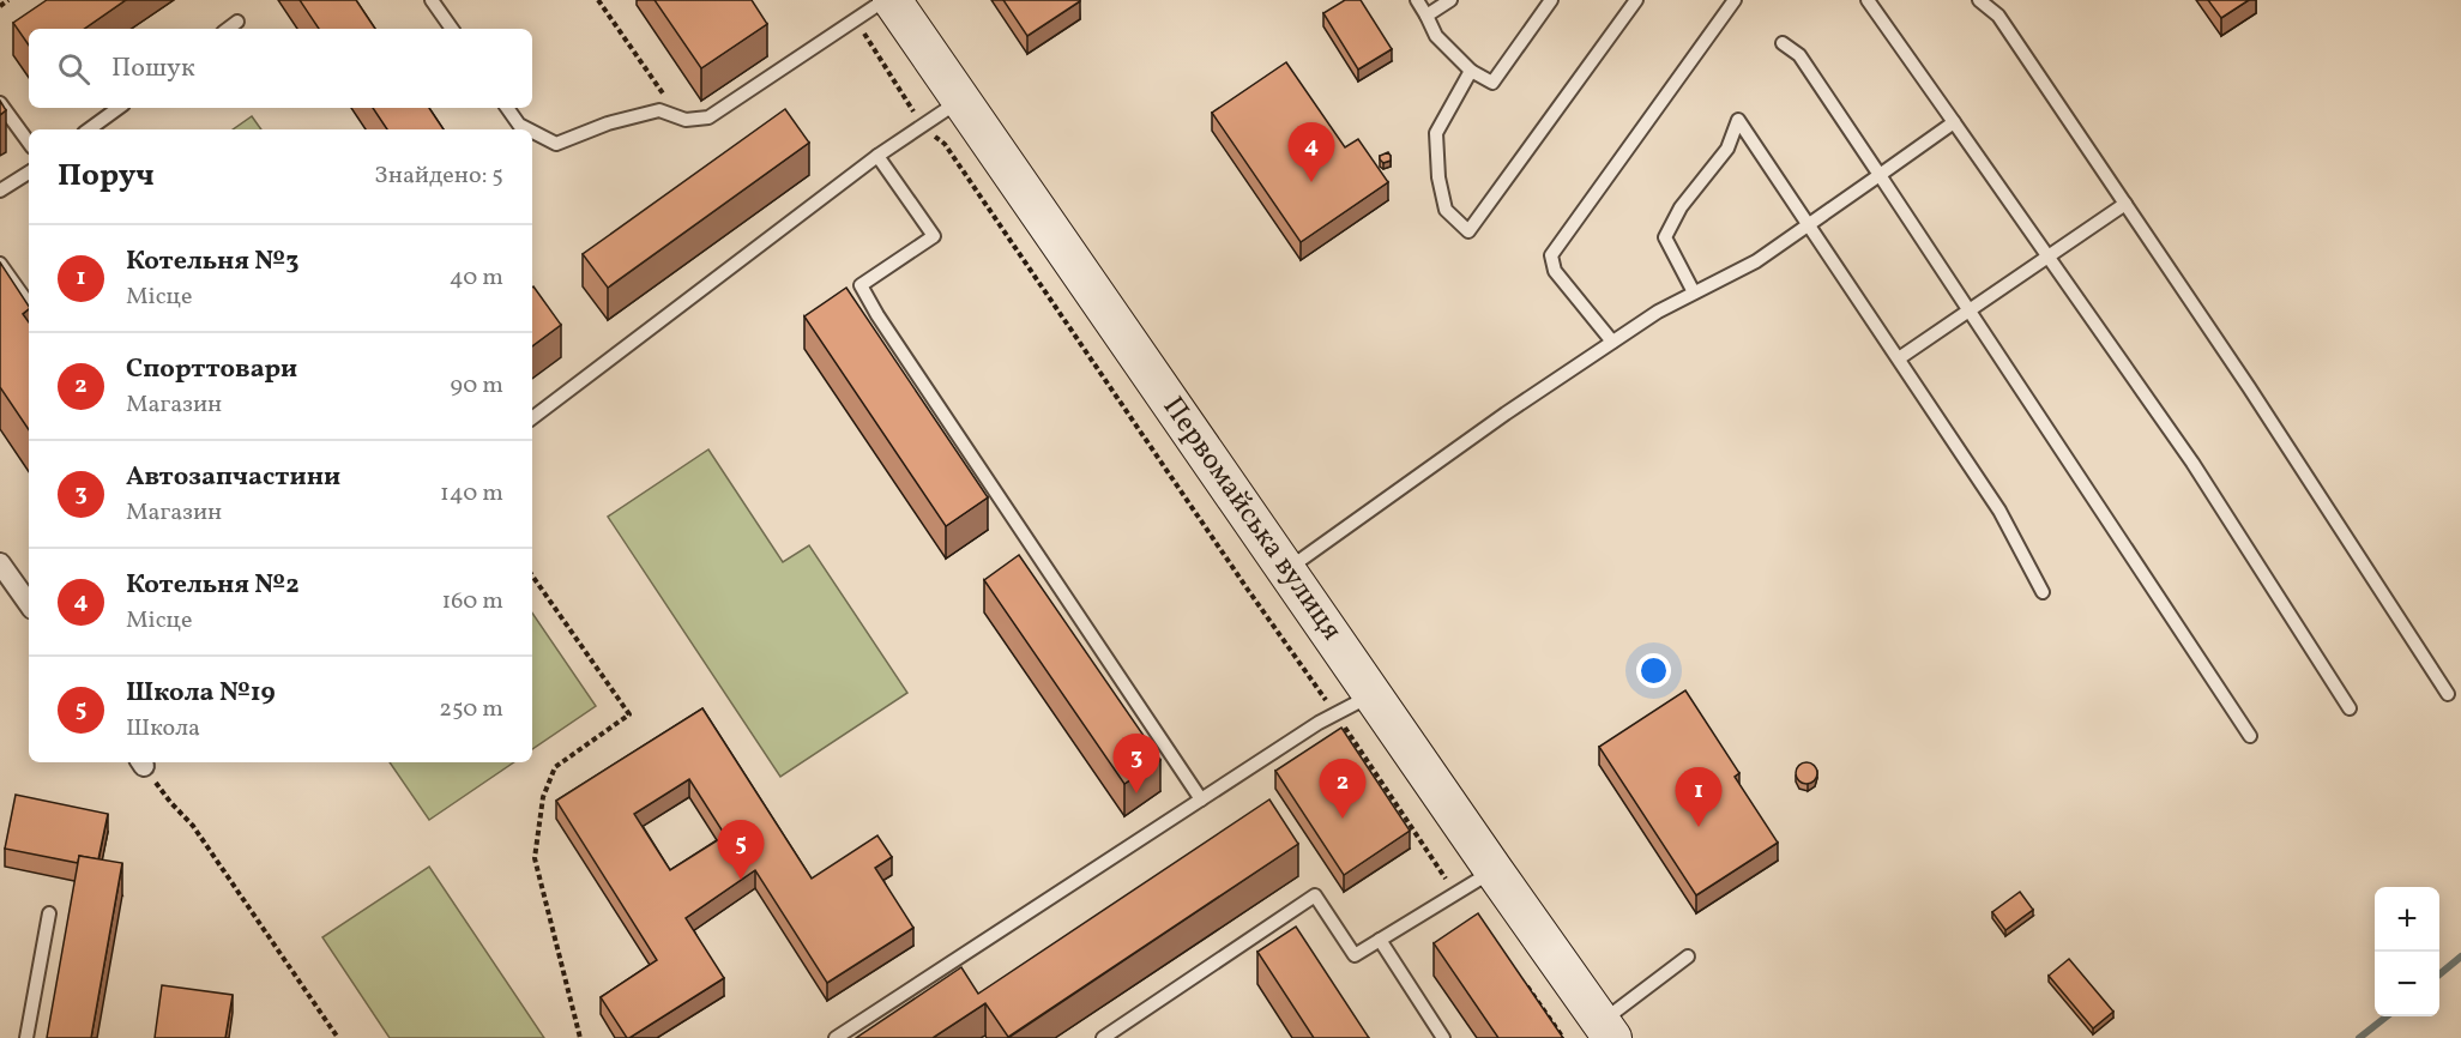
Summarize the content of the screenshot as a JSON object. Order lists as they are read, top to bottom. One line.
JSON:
{"streets":{"main road":["Первомайська вулиця"]},"page":{"search":"Пошук","pins":["4","3","2","1","5"],"heading":["Поруч","Знайдено: 5"],"list":[{"mark":"1","name":"Котельня №3","note":"Місце","value":"40 m"},{"mark":"2","name":"Спорттовари","note":"Магазин","value":"90 m"},{"mark":"3","name":"Автозапчастини","note":"Магазин","value":"140 m"},{"mark":"4","name":"Котельня №2","note":"Місце","value":"160 m"},{"mark":"5","name":"Школа №19","note":"Школа","value":"250 m"}],"map_buttons":["+","−"]}}
